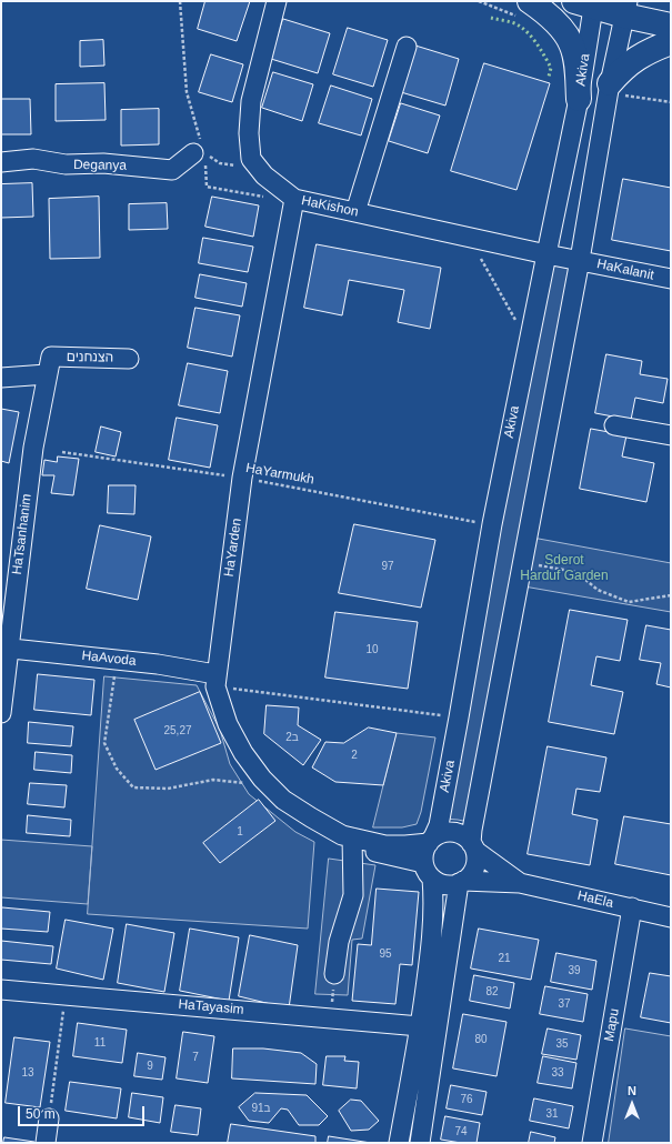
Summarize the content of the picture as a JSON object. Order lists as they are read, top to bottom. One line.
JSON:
{"streets":{"street":["Akiva","Deganya","HaKishon","HaKalanit","HaTsanhanim","HaYarden","HaAvoda","HaEla","HaTayasim","Mapu"],"path":["HaYarmukh"]},"crossings":[["Akiva","HaKishon"],["Akiva","HaYarmukh"],["Akiva","HaYarden"],["Akiva","HaEla"],["HaKishon","HaKalanit"],["HaKishon","HaYarden"],["HaYarmukh","HaYarden"],["HaTsanhanim","HaAvoda"],["HaYarden","HaAvoda"],["HaYarden","HaEla"],["HaEla","Mapu"]],"parks":["Sderot Harduf Garden"],"house_numbers":["97","10","25,27","2ב","2","1","95","21","39","82","37","80","11","35","7","9","13","33","76","91ב","31","74"],"scale_bar":"50 m","north":"top"}
